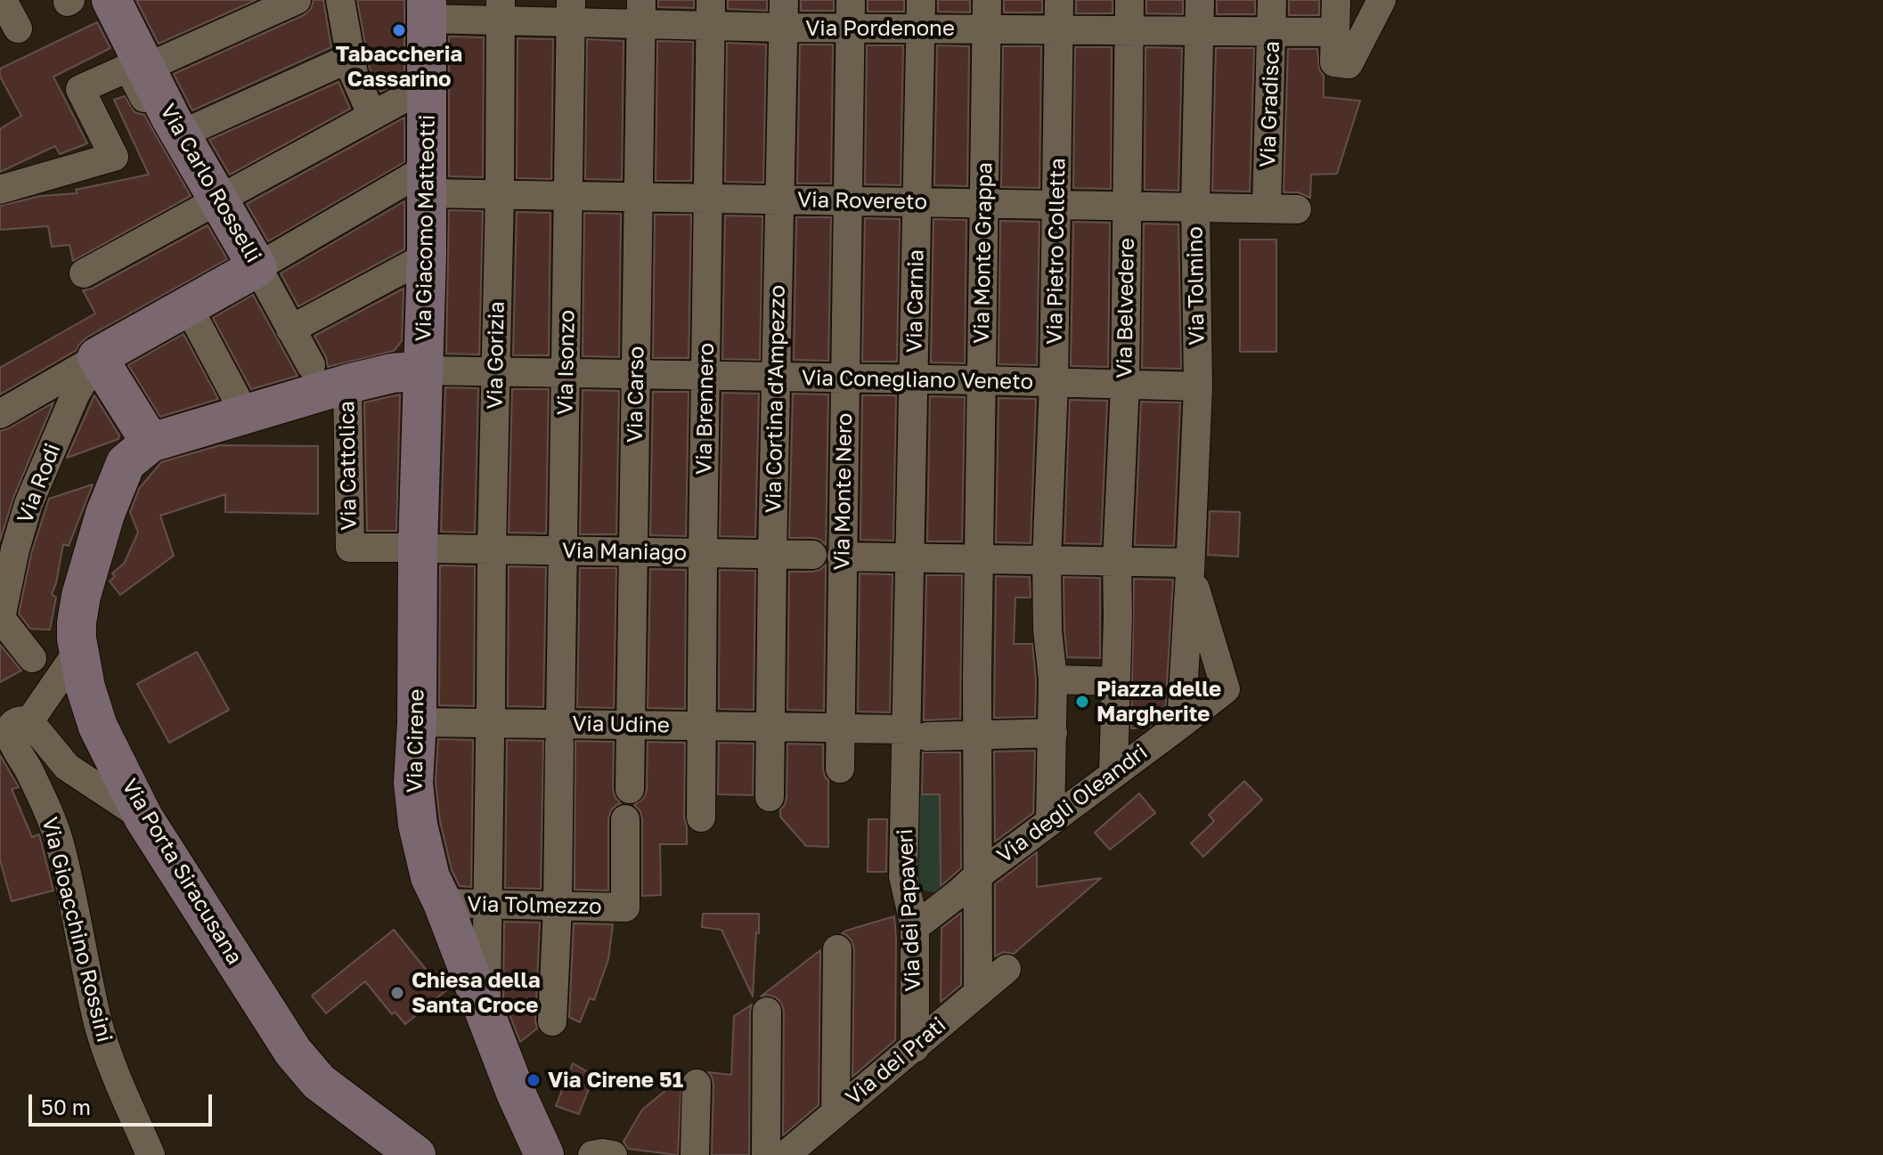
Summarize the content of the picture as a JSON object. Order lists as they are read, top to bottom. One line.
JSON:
{"streets":{"main road":["Via Carlo Rosselli","Via Giacomo Matteotti","Via Cirene","Via Porta Siracusana"],"street":["Via Pordenone","Via Gradisca","Via Rovereto","Via Pietro Colletta","Via Monte Grappa","Via Tolmino","Via Carnia","Via Belvedere","Via Gorizia","Via Isonzo","Via Conegliano Veneto","Via Carso","Via Cortina d'Ampezzo","Via Brennero","Via Cattolica","Via Rodi","Via Monte Nero","Via Maniago","Via Udine","Via degli Oleandri","Via Tolmezzo","Via dei Papaveri","Via Gioacchino Rossini","Via dei Prati"]},"crossings":[["Via Pordenone","Via Gradisca"],["Via Pordenone","Via Giacomo Matteotti"],["Via Pordenone","Via Pietro Colletta"],["Via Pordenone","Via Monte Grappa"],["Via Pordenone","Via Tolmino"],["Via Pordenone","Via Carnia"],["Via Pordenone","Via Belvedere"],["Via Pordenone","Via Gorizia"],["Via Pordenone","Via Isonzo"],["Via Pordenone","Via Carso"],["Via Pordenone","Via Cortina d'Ampezzo"],["Via Pordenone","Via Brennero"],["Via Pordenone","Via Monte Nero"],["Via Gradisca","Via Rovereto"],["Via Rovereto","Via Giacomo Matteotti"],["Via Rovereto","Via Pietro Colletta"],["Via Rovereto","Via Monte Grappa"],["Via Rovereto","Via Tolmino"],["Via Rovereto","Via Carnia"],["Via Rovereto","Via Belvedere"],["Via Rovereto","Via Gorizia"],["Via Rovereto","Via Isonzo"],["Via Rovereto","Via Carso"],["Via Rovereto","Via Cortina d'Ampezzo"],["Via Rovereto","Via Brennero"],["Via Rovereto","Via Monte Nero"],["Via Giacomo Matteotti","Via Conegliano Veneto"],["Via Giacomo Matteotti","Via Cirene"],["Via Giacomo Matteotti","Via Porta Siracusana"],["Via Pietro Colletta","Via Conegliano Veneto"],["Via Pietro Colletta","Via Udine"],["Via Pietro Colletta","Via degli Oleandri"],["Via Monte Grappa","Via Conegliano Veneto"],["Via Monte Grappa","Via Udine"],["Via Monte Grappa","Via degli Oleandri"],["Via Monte Grappa","Via dei Prati"],["Via Tolmino","Via Conegliano Veneto"],["Via Tolmino","Via degli Oleandri"],["Via Carnia","Via Conegliano Veneto"],["Via Carnia","Via Udine"],["Via Carnia","Via dei Papaveri"],["Via Belvedere","Via Conegliano Veneto"],["Via Belvedere","Via degli Oleandri"],["Via Gorizia","Via Conegliano Veneto"],["Via Gorizia","Via Maniago"],["Via Isonzo","Via Conegliano Veneto"],["Via Isonzo","Via Maniago"],["Via Isonzo","Via Udine"],["Via Isonzo","Via Tolmezzo"],["Via Conegliano Veneto","Via Carso"],["Via Conegliano Veneto","Via Cortina d'Ampezzo"],["Via Conegliano Veneto","Via Brennero"],["Via Conegliano Veneto","Via Monte Nero"],["Via Conegliano Veneto","Via Cirene"],["Via Conegliano Veneto","Via Porta Siracusana"],["Via Carso","Via Maniago"],["Via Carso","Via Udine"],["Via Cortina d'Ampezzo","Via Maniago"],["Via Cortina d'Ampezzo","Via Udine"],["Via Brennero","Via Maniago"],["Via Brennero","Via Udine"],["Via Cattolica","Via Maniago"],["Via Cattolica","Via Porta Siracusana"],["Via Monte Nero","Via Udine"],["Via Maniago","Via Cirene"],["Via Udine","Via Cirene"],["Via Udine","Via dei Papaveri"],["Via Cirene","Via Porta Siracusana"],["Via Cirene","Via Tolmezzo"],["Via degli Oleandri","Via dei Papaveri"],["Via dei Papaveri","Via dei Prati"]],"places":["Tabaccheria Cassarino","Piazza delle Margherite","Chiesa della Santa Croce","Via Cirene 51"],"scale_bar":"50 m"}
